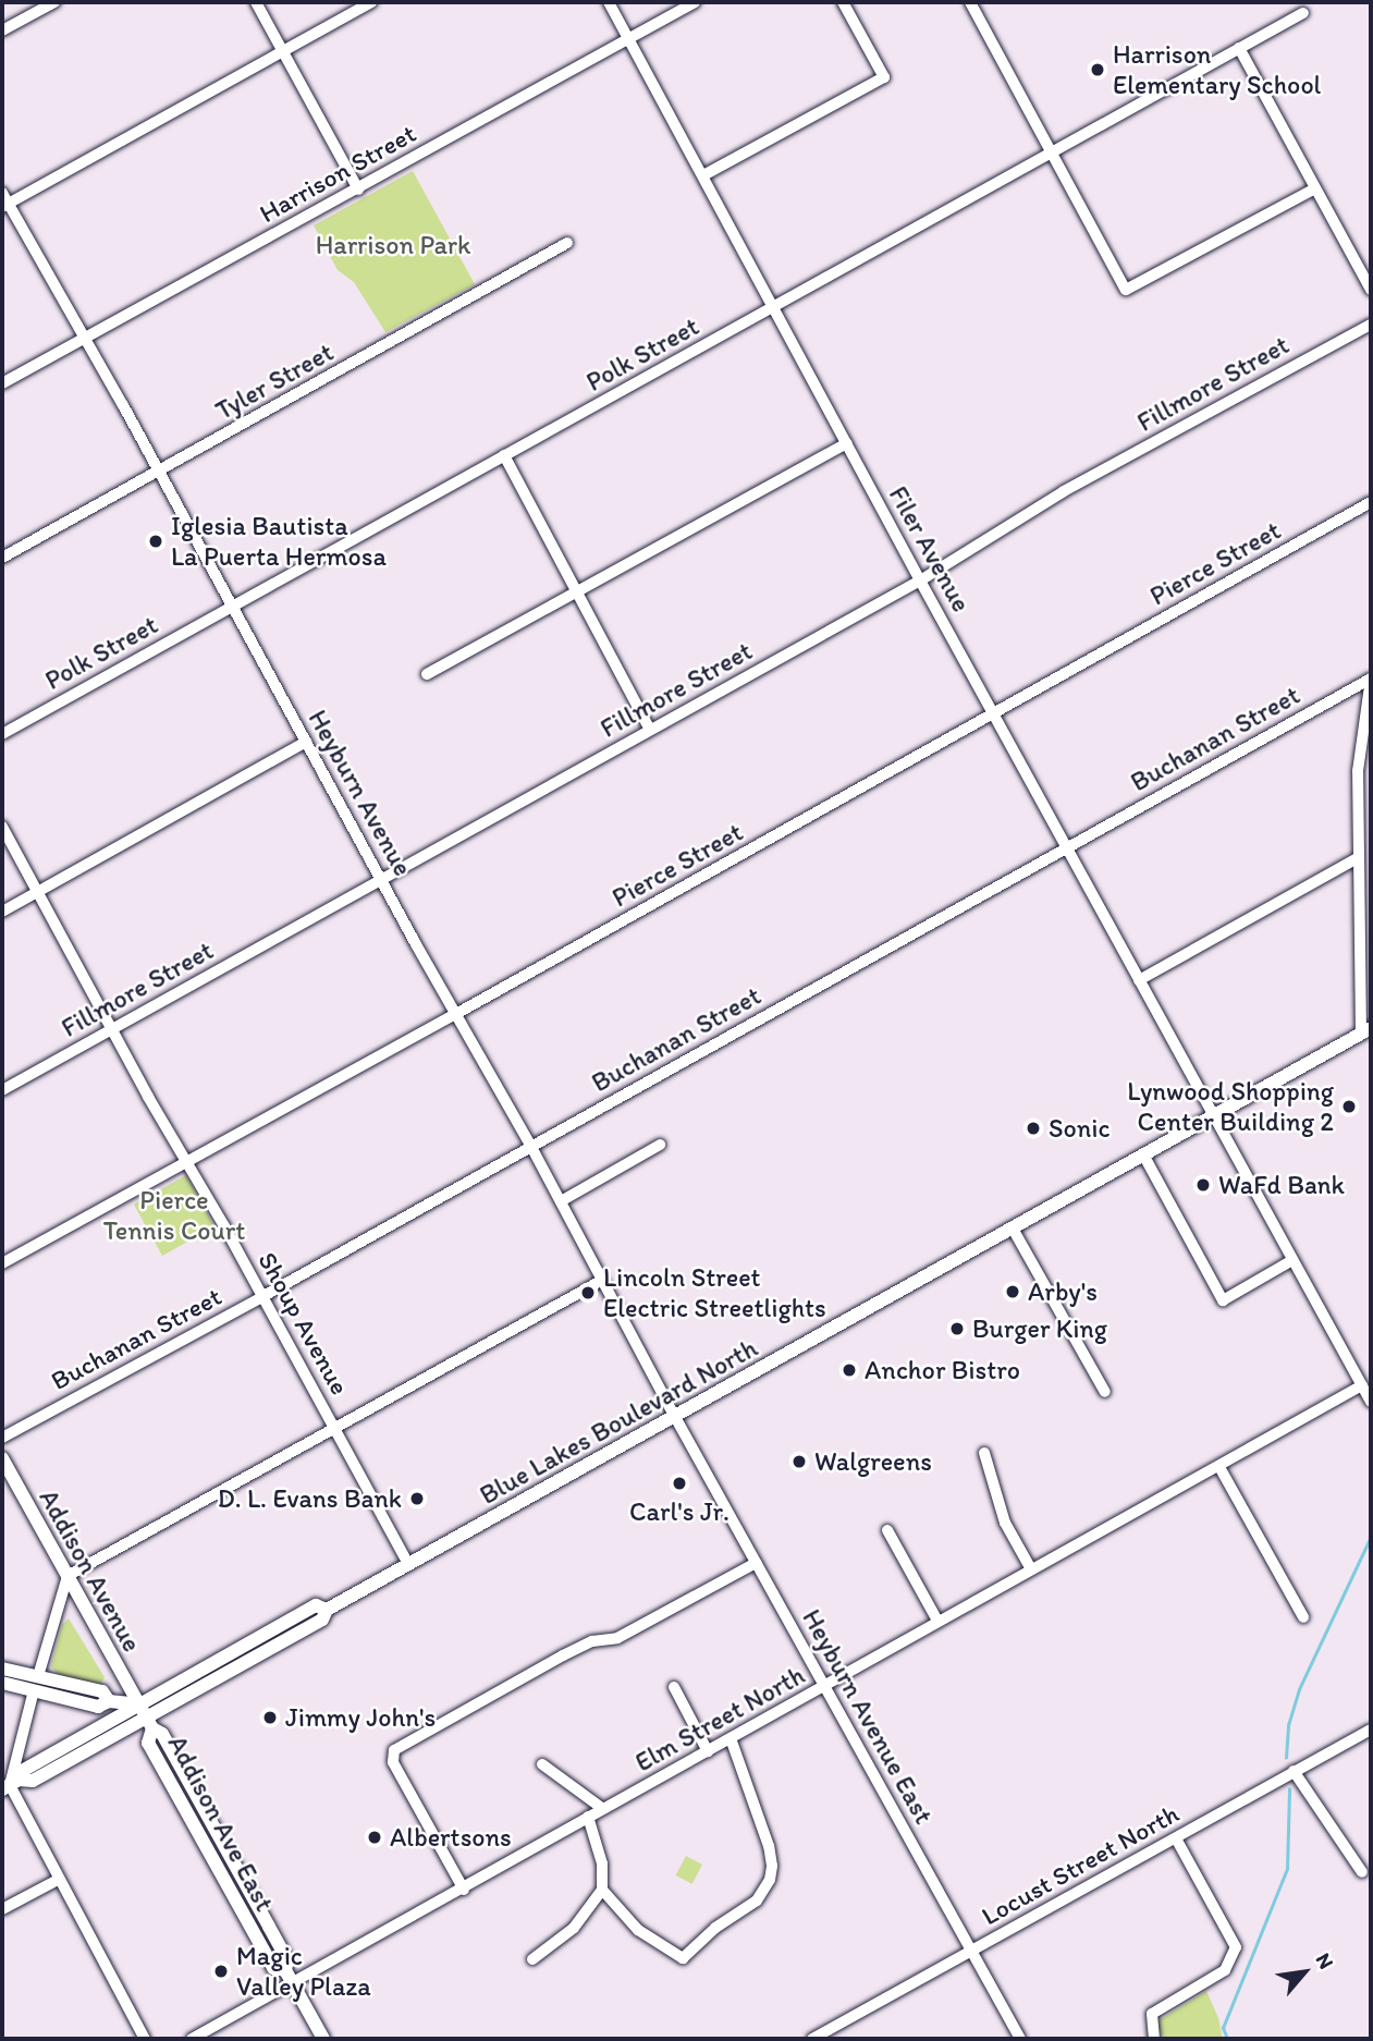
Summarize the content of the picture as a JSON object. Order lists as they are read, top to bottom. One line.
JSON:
{"streets":{"main road":["Blue Lakes Boulevard North","Addison Avenue","Addison Ave East"],"street":["Harrison Street","Polk Street","Tyler Street","Fillmore Street","Filer Avenue","Pierce Street","Buchanan Street","Heyburn Avenue","Shoup Avenue","Heyburn Avenue East","Elm Street North","Locust Street North"]},"crossings":[["Harrison Street","Filer Avenue"],["Harrison Street","Heyburn Avenue"],["Polk Street","Filer Avenue"],["Polk Street","Heyburn Avenue"],["Tyler Street","Heyburn Avenue"],["Fillmore Street","Filer Avenue"],["Fillmore Street","Heyburn Avenue"],["Fillmore Street","Shoup Avenue"],["Filer Avenue","Pierce Street"],["Filer Avenue","Buchanan Street"],["Filer Avenue","Blue Lakes Boulevard North"],["Filer Avenue","Elm Street North"],["Pierce Street","Heyburn Avenue"],["Pierce Street","Shoup Avenue"],["Buchanan Street","Heyburn Avenue"],["Buchanan Street","Shoup Avenue"],["Heyburn Avenue","Blue Lakes Boulevard North"],["Heyburn Avenue","Heyburn Avenue East"],["Shoup Avenue","Blue Lakes Boulevard North"],["Blue Lakes Boulevard North","Addison Avenue"],["Blue Lakes Boulevard North","Heyburn Avenue East"],["Blue Lakes Boulevard North","Addison Ave East"],["Addison Avenue","Addison Ave East"],["Heyburn Avenue East","Elm Street North"],["Heyburn Avenue East","Locust Street North"],["Elm Street North","Addison Ave East"]],"parks":["Harrison Park","Pierce Tennis Court"],"places":["Harrison Elementary School","Iglesia Bautista La Puerta Hermosa","Lynwood Shopping Center Building 2","Sonic","WaFd Bank","Arby's","Lincoln Street Electric Streetlights","Burger King","Anchor Bistro","Walgreens","Carl's Jr.","D. L. Evans Bank","Jimmy John's","Albertsons","Magic Valley Plaza"],"north":"top right"}
